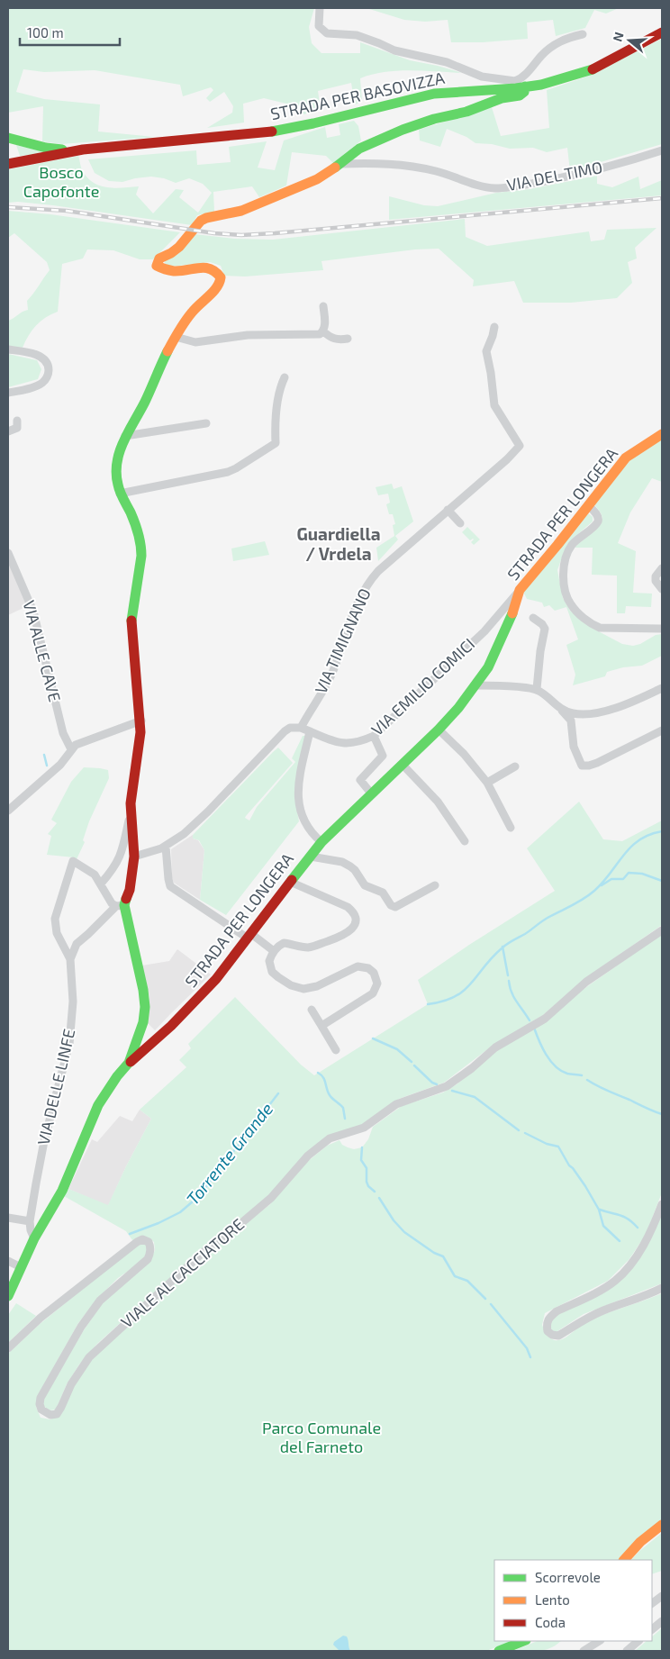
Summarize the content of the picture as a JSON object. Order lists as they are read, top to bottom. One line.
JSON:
{"streets":{"street":["STRADA PER BASOVIZZA","VIA DEL TIMO","STRADA PER LONGERA","VIA TIMIGNANO","VIA ALLE CAVE","VIA EMILIO COMICI","VIA DELLE LINFE","VIALE AL CACCIATORE"]},"crossings":[["STRADA PER LONGERA","VIA EMILIO COMICI"]],"districts":["Guardiella / Vrdela"],"water":["Torrente Grande"],"parks":["Bosco Capofonte","Parco Comunale del Farneto"],"legend":["Scorrevole","Lento","Coda"],"scale_bar":"100 m","north":"left"}
